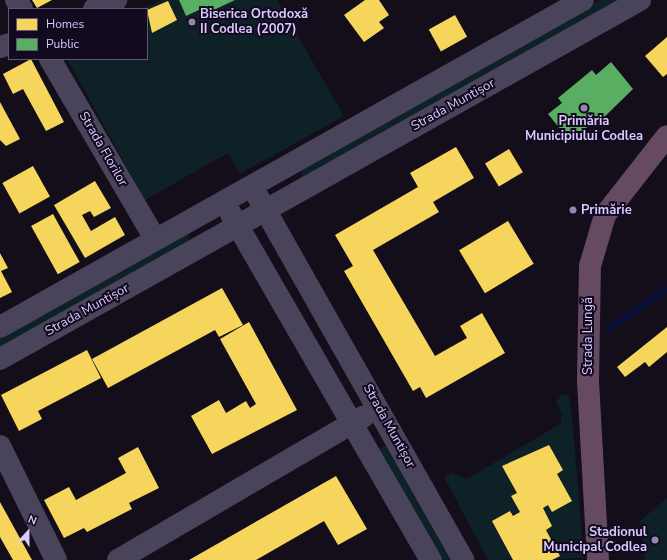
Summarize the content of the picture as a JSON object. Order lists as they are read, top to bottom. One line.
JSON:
{"streets":{"highway":["Strada Lungă"],"street":["Strada Muntișor","Strada Florilor"]},"places":["Biserica Ortodoxă II Codlea (2007)","Primăria Municipiului Codlea","Primărie","Stadionul Municipal Codlea"],"legend":["Homes","Public"],"north":"top"}
